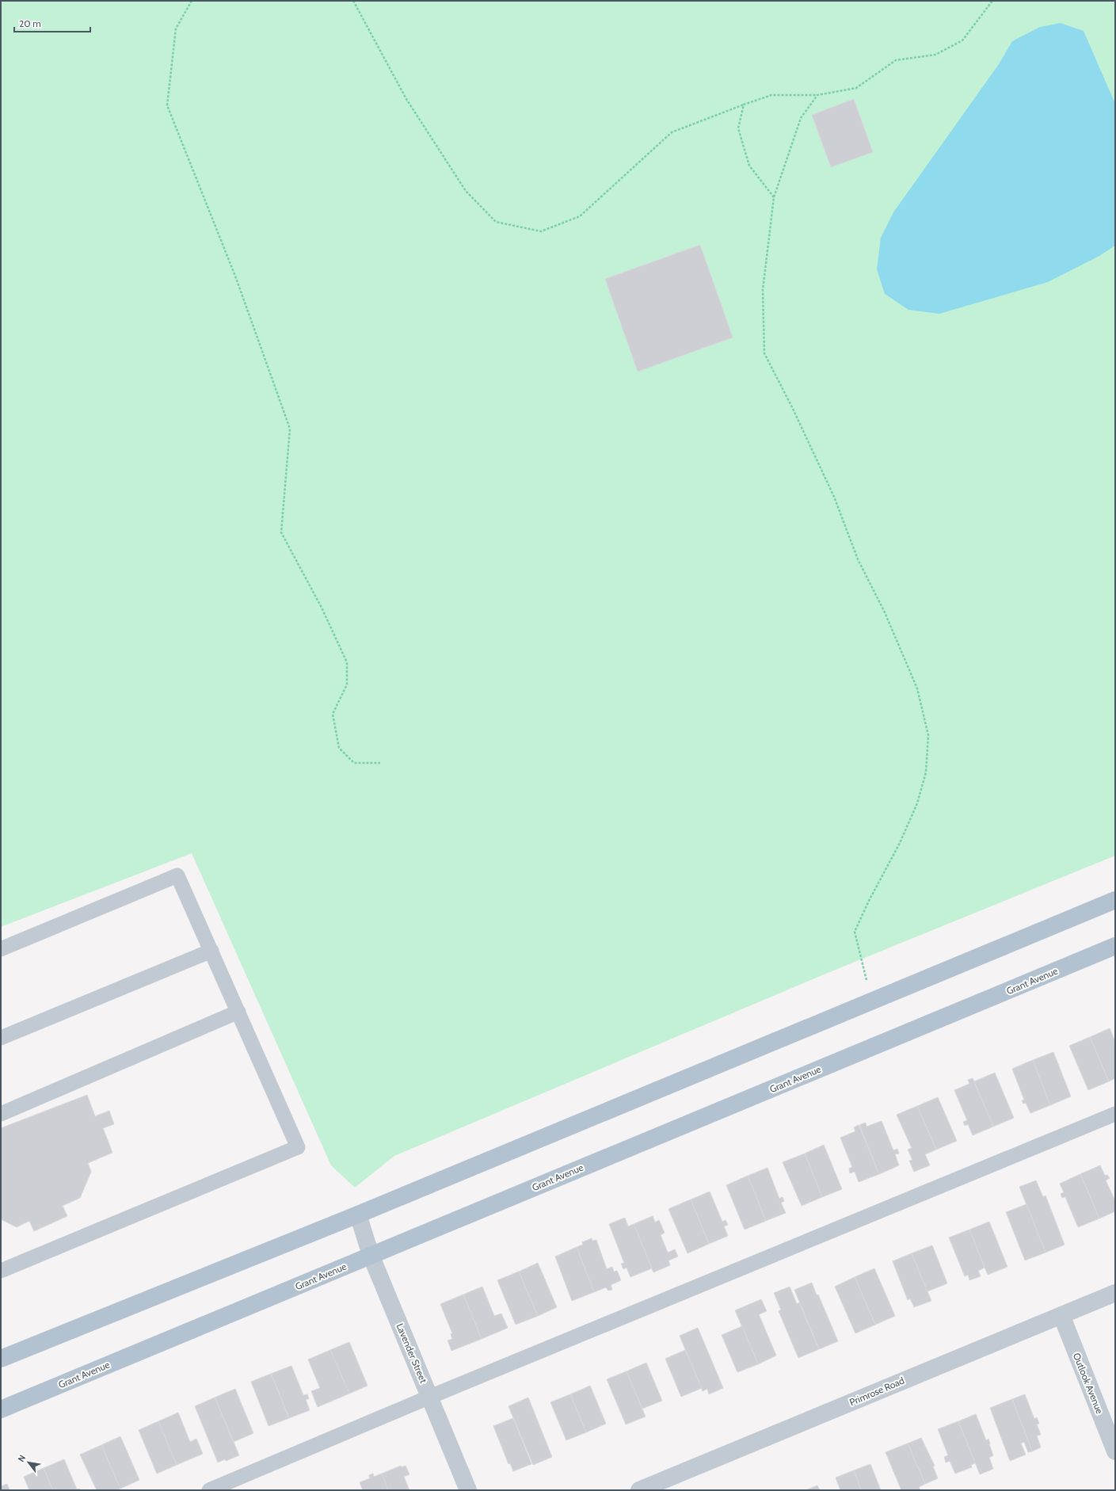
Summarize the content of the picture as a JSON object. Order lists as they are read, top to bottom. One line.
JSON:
{"streets":{"main road":["Grant Avenue"],"street":["Lavender Street","Outlook Avenue","Primrose Road"]},"crossings":[["Grant Avenue","Lavender Street"],["Outlook Avenue","Primrose Road"]],"scale_bar":"20 m","north":"top left"}
